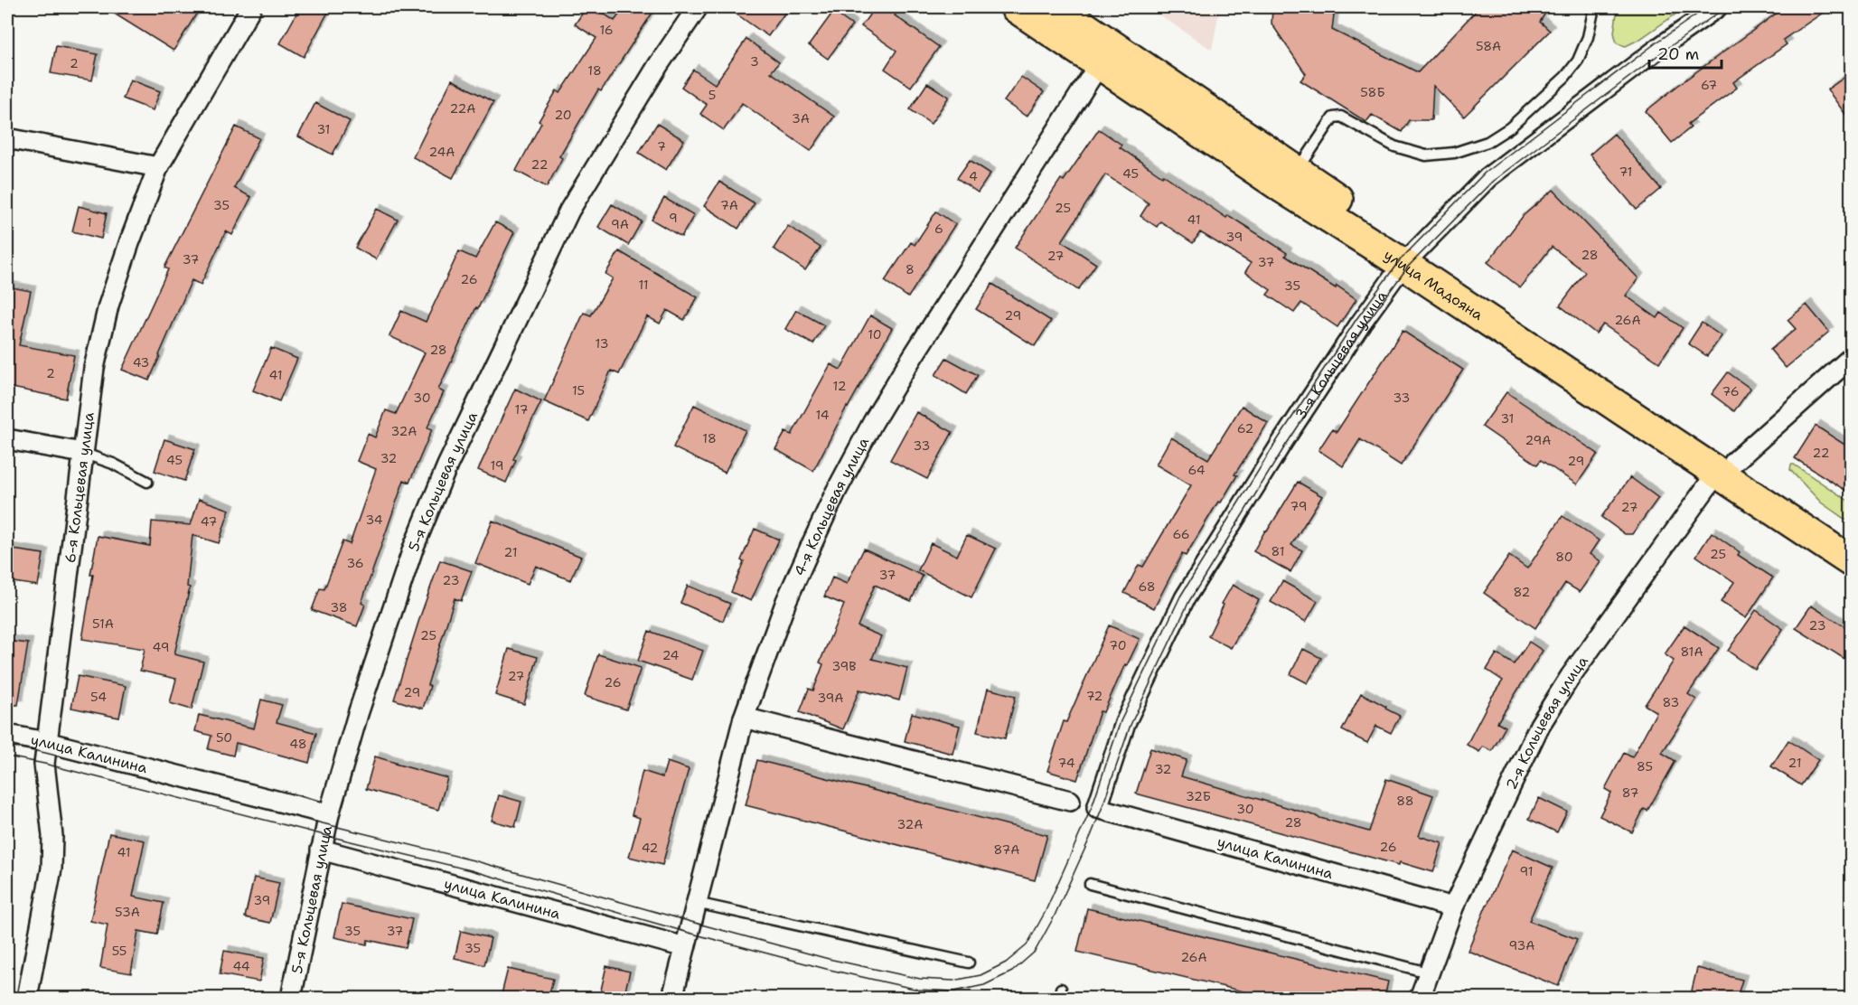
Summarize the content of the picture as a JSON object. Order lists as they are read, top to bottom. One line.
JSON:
{"streets":{"main road":["улица Мадояна"],"street":["3-я Кольцевая улица","5-я Кольцевая улица","6-я Кольцевая улица","4-я Кольцевая улица","2-я Кольцевая улица","улица Калинина"]},"crossings":[["улица Мадояна","3-я Кольцевая улица"],["улица Мадояна","4-я Кольцевая улица"],["улица Мадояна","2-я Кольцевая улица"],["3-я Кольцевая улица","улица Калинина"],["5-я Кольцевая улица","улица Калинина"],["6-я Кольцевая улица","улица Калинина"],["4-я Кольцевая улица","улица Калинина"],["2-я Кольцевая улица","улица Калинина"]],"house_numbers":["16","58А","3","2","18","67","58Б","5","22А","20","3А","31","7","24А","22","71","45","4","35","7А","25","9","41","1","9А","6","39","28","27","37","37","8","26","11","35","29","26А","10","13","28","43","2","41","12","15","76","30","33","17","14","31","62","32А","18","29А","33","22","32","45","29","19","64","79","27","34","47","66","81","21","25","80","36","37","23","68","82","38","51А","23","25","70","49","81А","24","39В","27","26","29","72","54","39А","83","50","48","74","21","85","32","87","32Б","88","30","28","32А","26","42","87А","41","91","39","53А","35","37","93А","35","55","26А","44"],"scale_bar":"20 m"}
